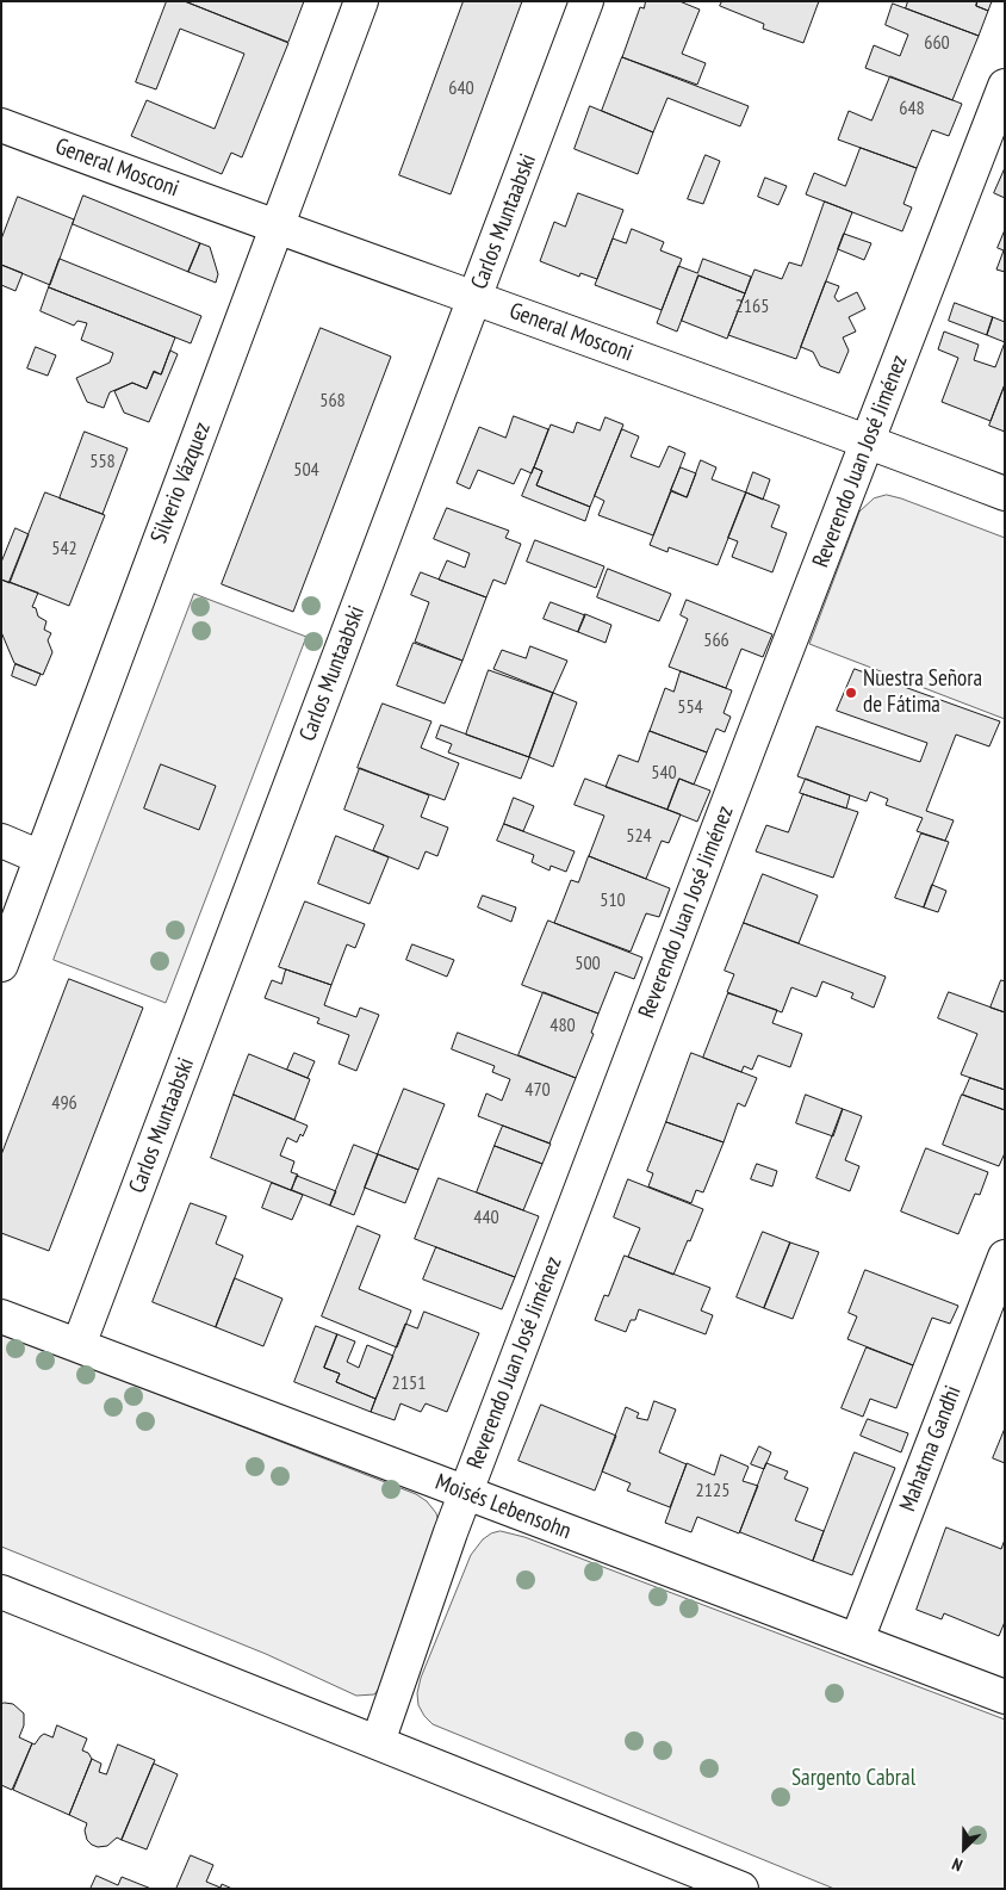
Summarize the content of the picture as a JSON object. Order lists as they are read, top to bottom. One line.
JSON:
{"streets":{"street":["General Mosconi","Carlos Muntaabski","Reverendo Juan José Jiménez","Silverio Vázquez","Mahatma Gandhi","Moisés Lebensohn"]},"crossings":[["General Mosconi","Carlos Muntaabski"],["General Mosconi","Reverendo Juan José Jiménez"],["General Mosconi","Silverio Vázquez"],["Carlos Muntaabski","Moisés Lebensohn"],["Reverendo Juan José Jiménez","Moisés Lebensohn"],["Mahatma Gandhi","Moisés Lebensohn"]],"parks":["Sargento Cabral"],"places":["Nuestra Señora de Fátima"],"house_numbers":["660","640","648","2165","568","558","504","542","566","554","540","524","510","500","480","470","496","440","2151","2125"],"north":"bottom left"}
